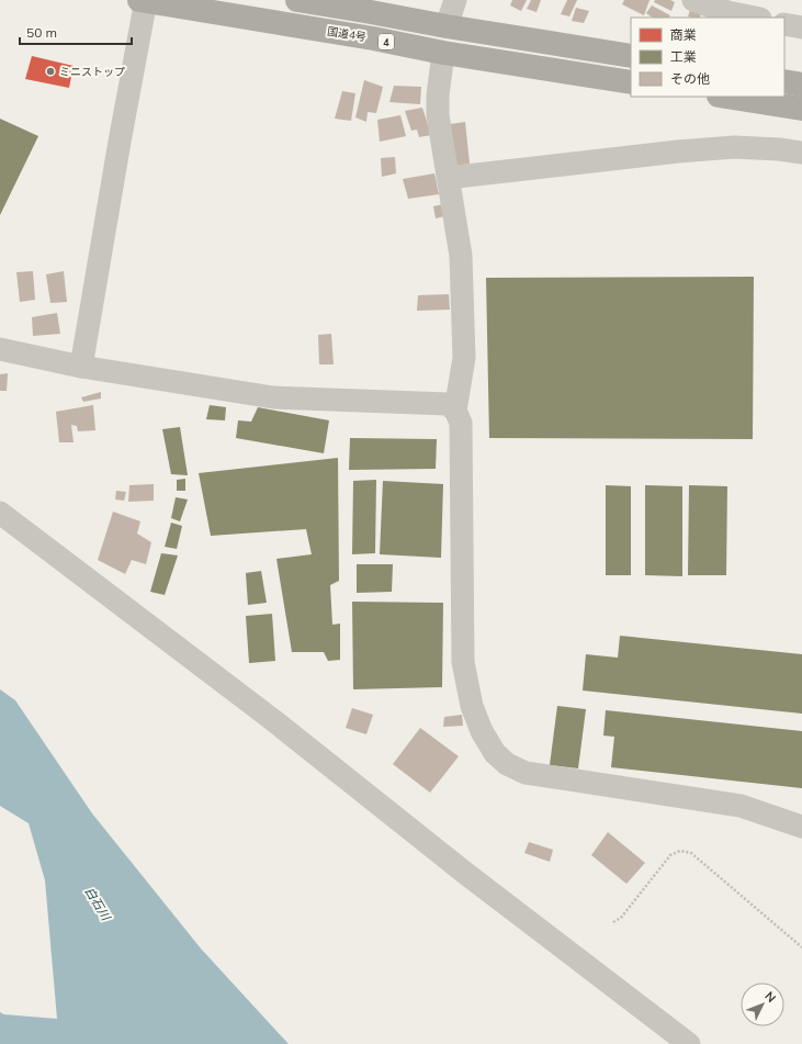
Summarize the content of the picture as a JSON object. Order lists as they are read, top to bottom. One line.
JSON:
{"streets":{"highway":["国道4号","4"]},"water":["白石川"],"places":["ミニストップ"],"legend":["商業","工業","その他"],"scale_bar":"50 m","north":"top right"}
